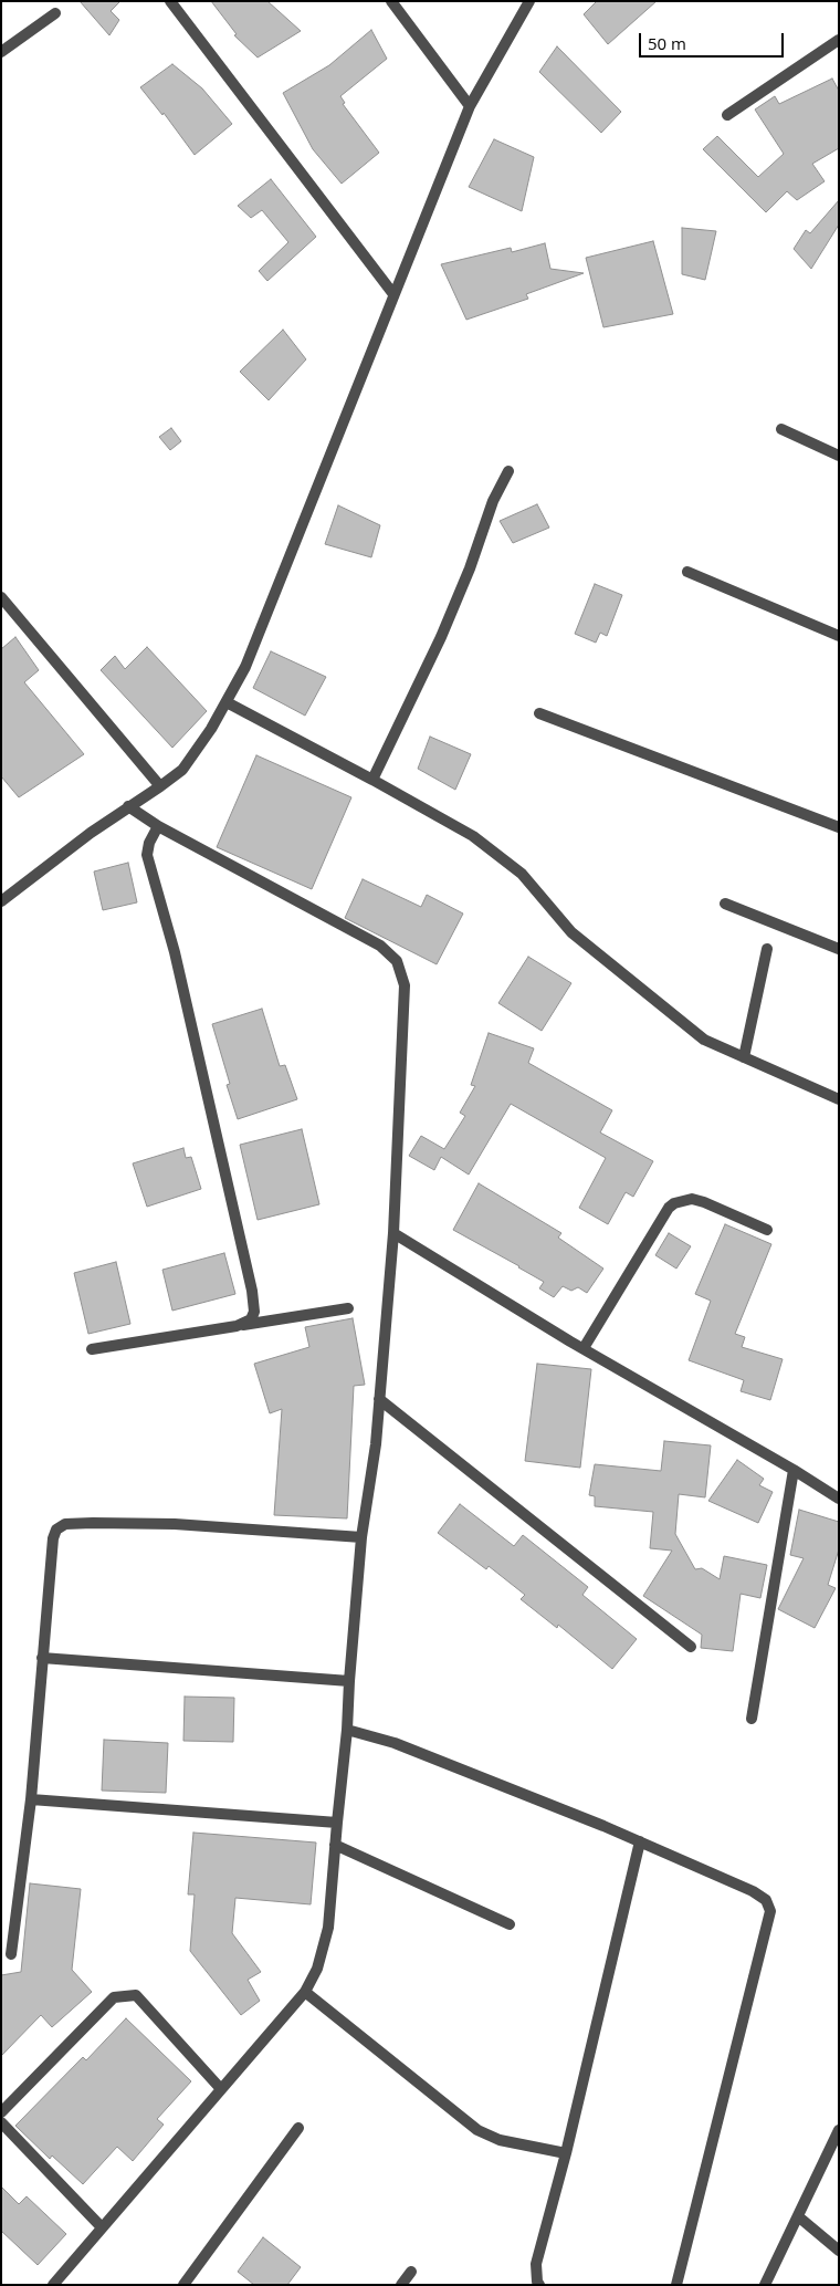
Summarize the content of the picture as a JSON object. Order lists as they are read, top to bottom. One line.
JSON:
{"scale_bar":"50 m"}
